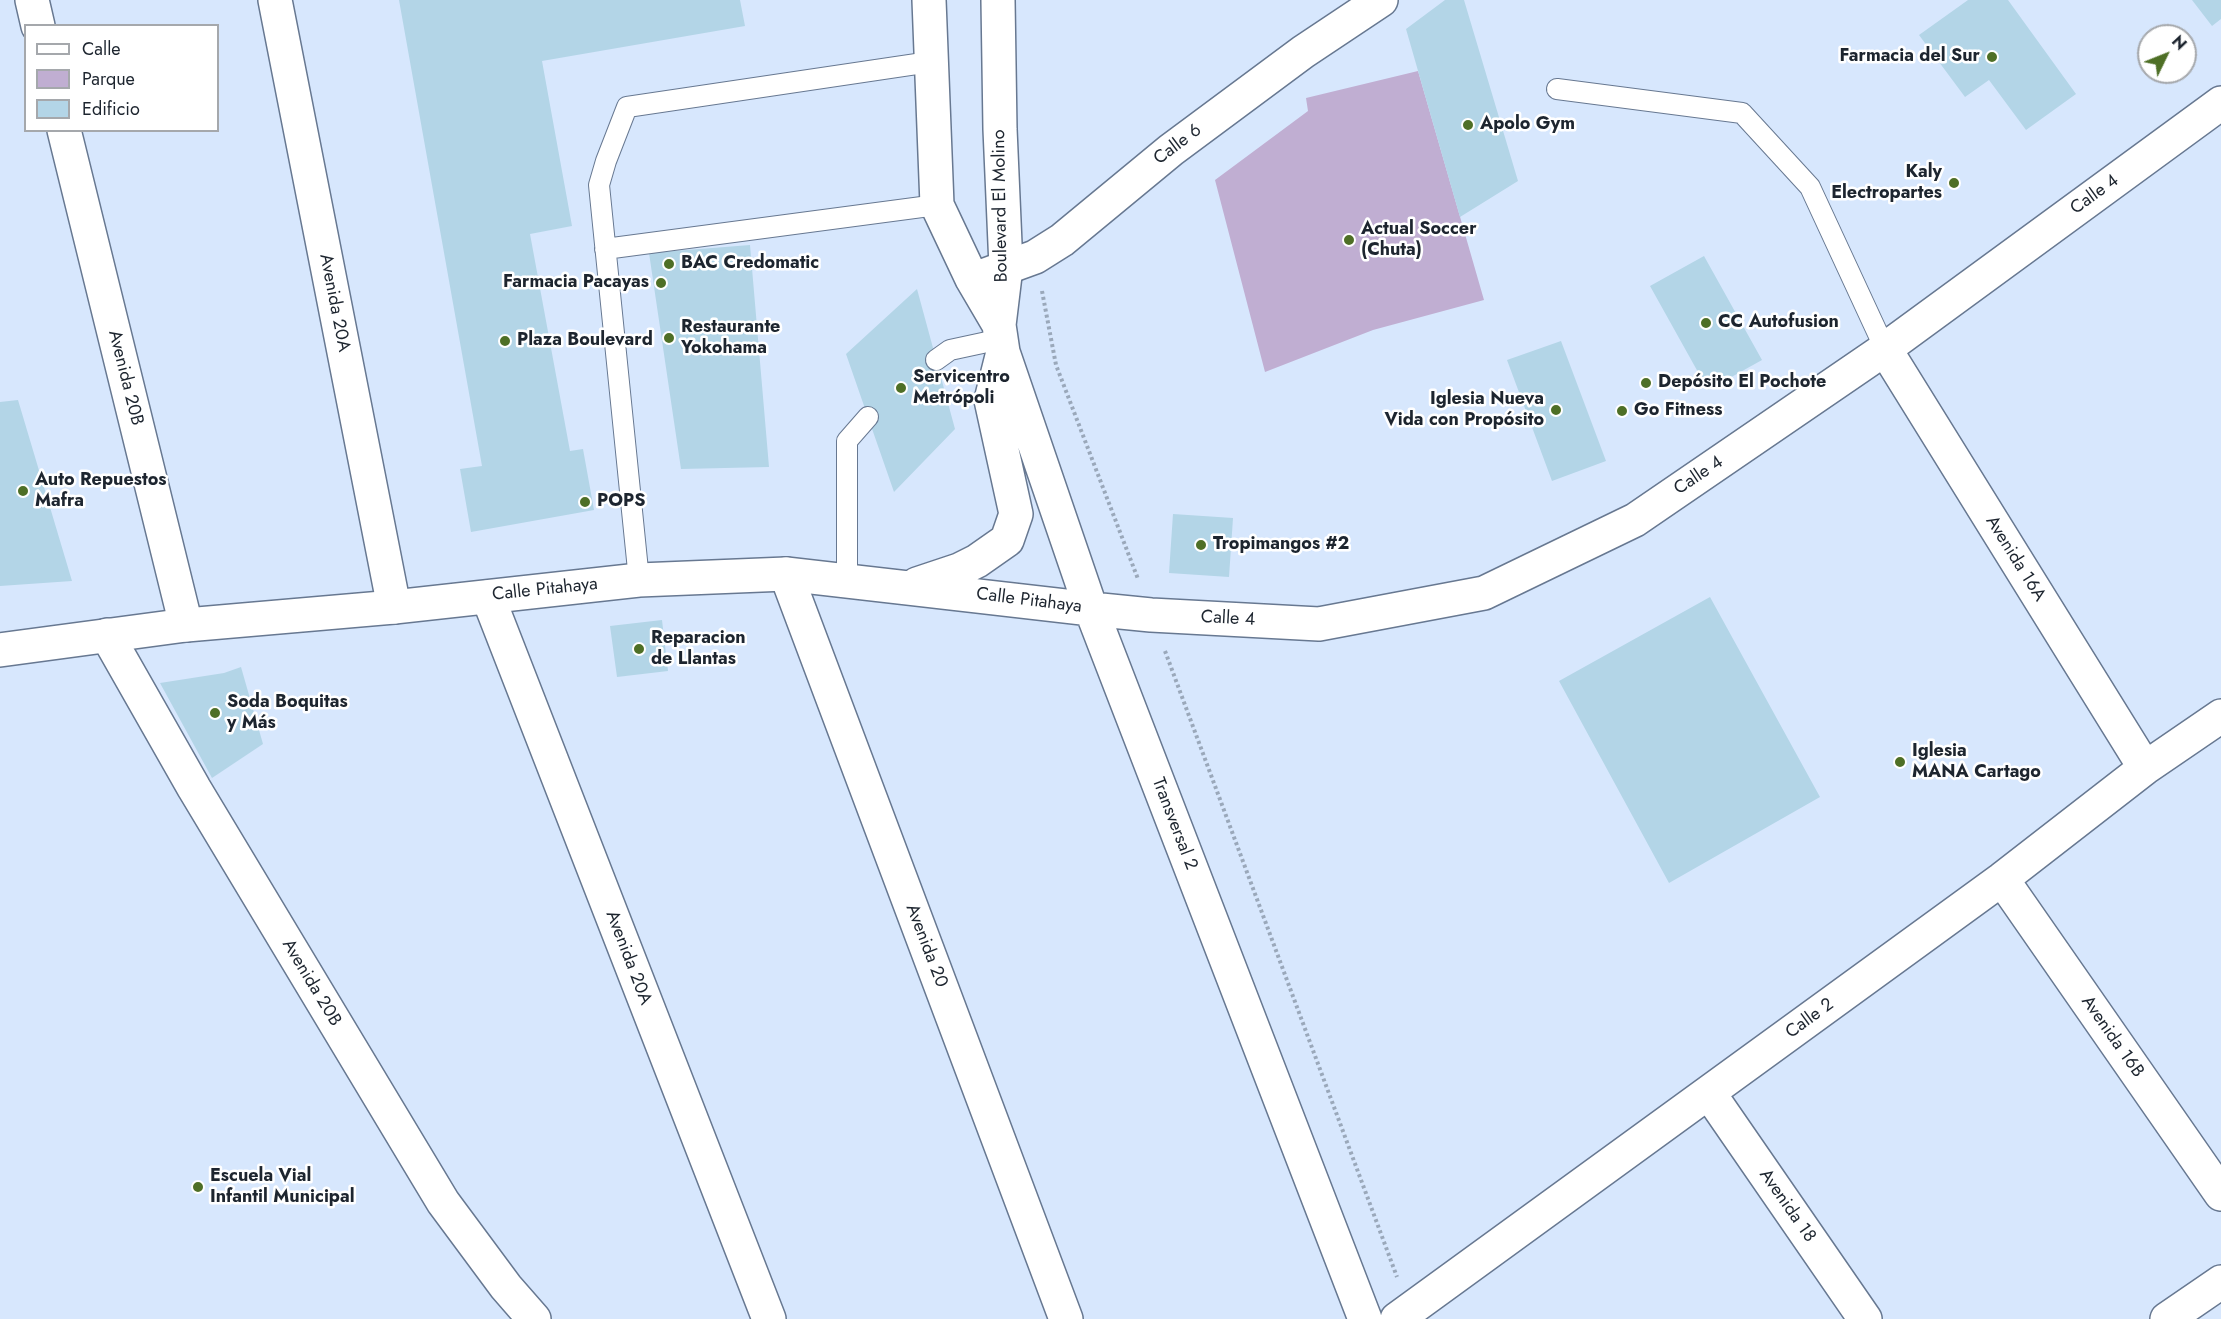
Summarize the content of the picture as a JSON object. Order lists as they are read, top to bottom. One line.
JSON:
{"streets":{"street":["Calle 6","Calle 4","Boulevard El Molino","Avenida 20A","Avenida 20B","Avenida 16A","Calle Pitahaya","Transversal 2","Avenida 20","Calle 2","Avenida 16B","Avenida 18"]},"crossings":[["Calle 6","Boulevard El Molino"],["Calle 4","Avenida 16A"],["Calle 4","Calle Pitahaya"],["Calle 4","Transversal 2"],["Boulevard El Molino","Transversal 2"],["Avenida 20A","Calle Pitahaya"],["Avenida 20B","Calle Pitahaya"],["Avenida 16A","Calle 2"],["Calle Pitahaya","Transversal 2"],["Calle Pitahaya","Avenida 20"],["Calle 2","Avenida 16B"],["Calle 2","Avenida 18"]],"places":["Farmacia del Sur","Apolo Gym","Kaly Electropartes","Actual Soccer (Chuta)","BAC Credomatic","Farmacia Pacayas","CC Autofusion","Restaurante Yokohama","Plaza Boulevard","Depósito El Pochote","Servicentro Metrópoli","Iglesia Nueva Vida con Propósito","Go Fitness","Auto Repuestos Mafra","POPS","Tropimangos #2","Reparacion de Llantas","Soda Boquitas y Más","Iglesia MANA Cartago","Escuela Vial Infantil Municipal"],"legend":["Calle","Parque","Edificio"],"north":"top right"}
